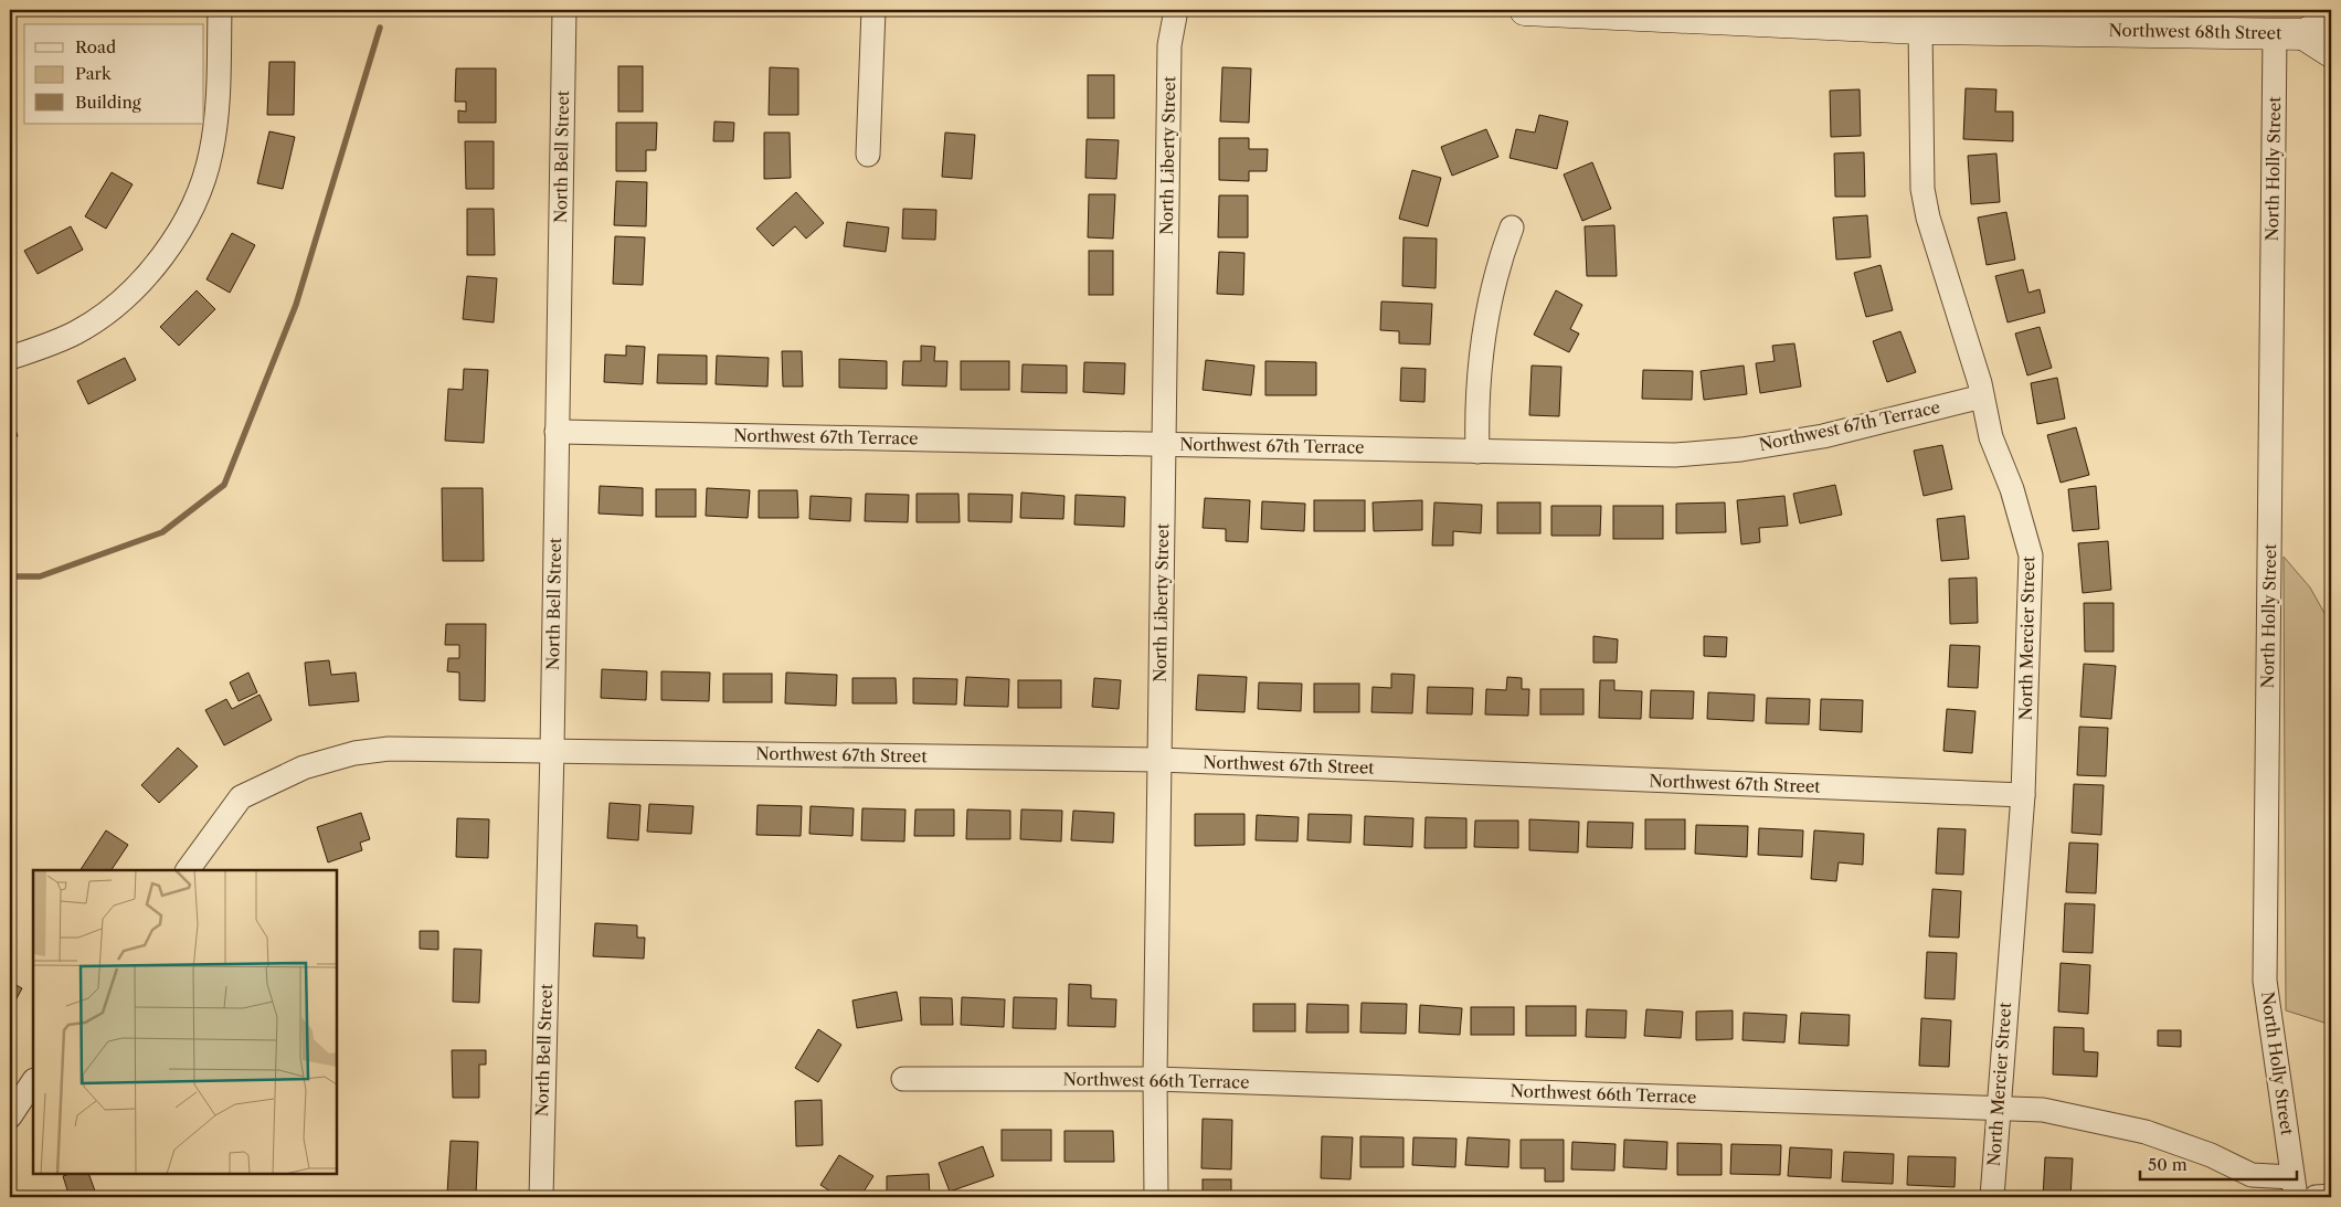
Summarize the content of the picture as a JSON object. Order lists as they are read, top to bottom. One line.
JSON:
{"streets":{"main road":["Northwest 68th Street"],"street":["North Liberty Street","North Bell Street","North Holly Street","Northwest 67th Terrace","North Mercier Street","Northwest 67th Street","Northwest 66th Terrace"]},"crossings":[["Northwest 68th Street","North Holly Street"],["Northwest 68th Street","North Mercier Street"],["North Liberty Street","Northwest 67th Terrace"],["North Liberty Street","Northwest 67th Street"],["North Liberty Street","Northwest 66th Terrace"],["North Bell Street","Northwest 67th Terrace"],["North Bell Street","Northwest 67th Street"],["North Holly Street","Northwest 66th Terrace"],["Northwest 67th Terrace","North Mercier Street"],["North Mercier Street","Northwest 67th Street"],["North Mercier Street","Northwest 66th Terrace"]],"legend":["Road","Park","Building"],"scale_bar":"50 m"}
